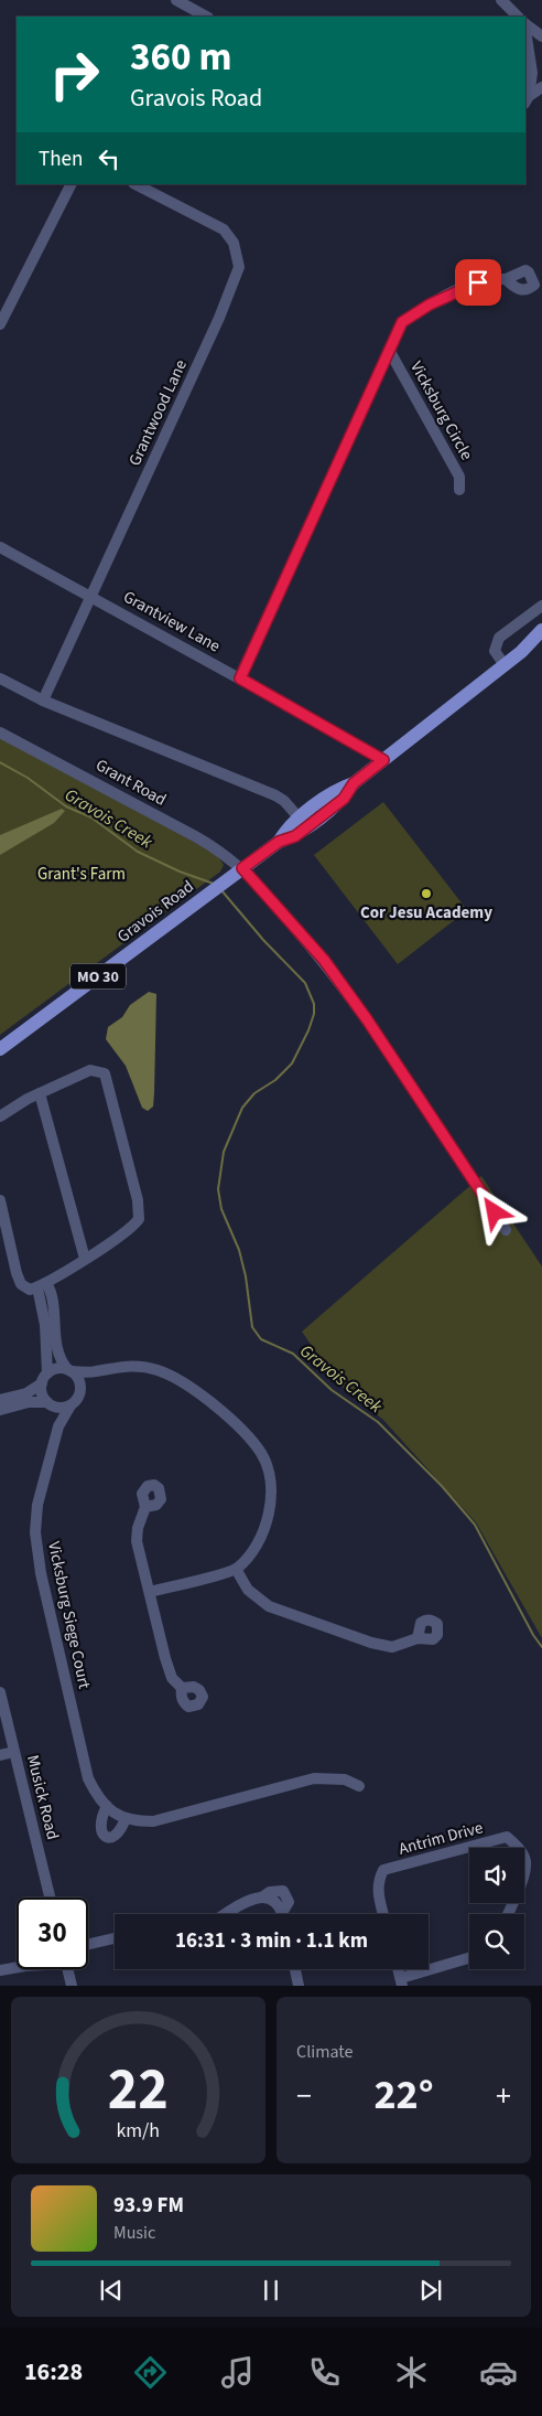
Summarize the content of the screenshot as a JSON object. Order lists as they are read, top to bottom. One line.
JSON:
{"streets":{"main road":["Gravois Road","MO 30"],"street":["Vicksburg Circle","Grantwood Lane","Grantview Lane","Grant Road","Vicksburg Siege Court","Musick Road","Antrim Drive"]},"crossings":[["Grantwood Lane","Grantview Lane"],["Grantview Lane","Gravois Road"],["Grant Road","Gravois Road"]],"water":["Gravois Creek"],"parks":["Grant's Farm"],"places":["Cor Jesu Academy"],"page":{"turn":["360 m","Gravois Road"],"then":"Then","limit":"30","trip":"16:31 · 3 min · 1.1 km","tile":"Climate","heat":["−","22°","+"],"song":["93.9 FM","Music"],"tabs":"16:28","gauge":["22","km/h"]}}
